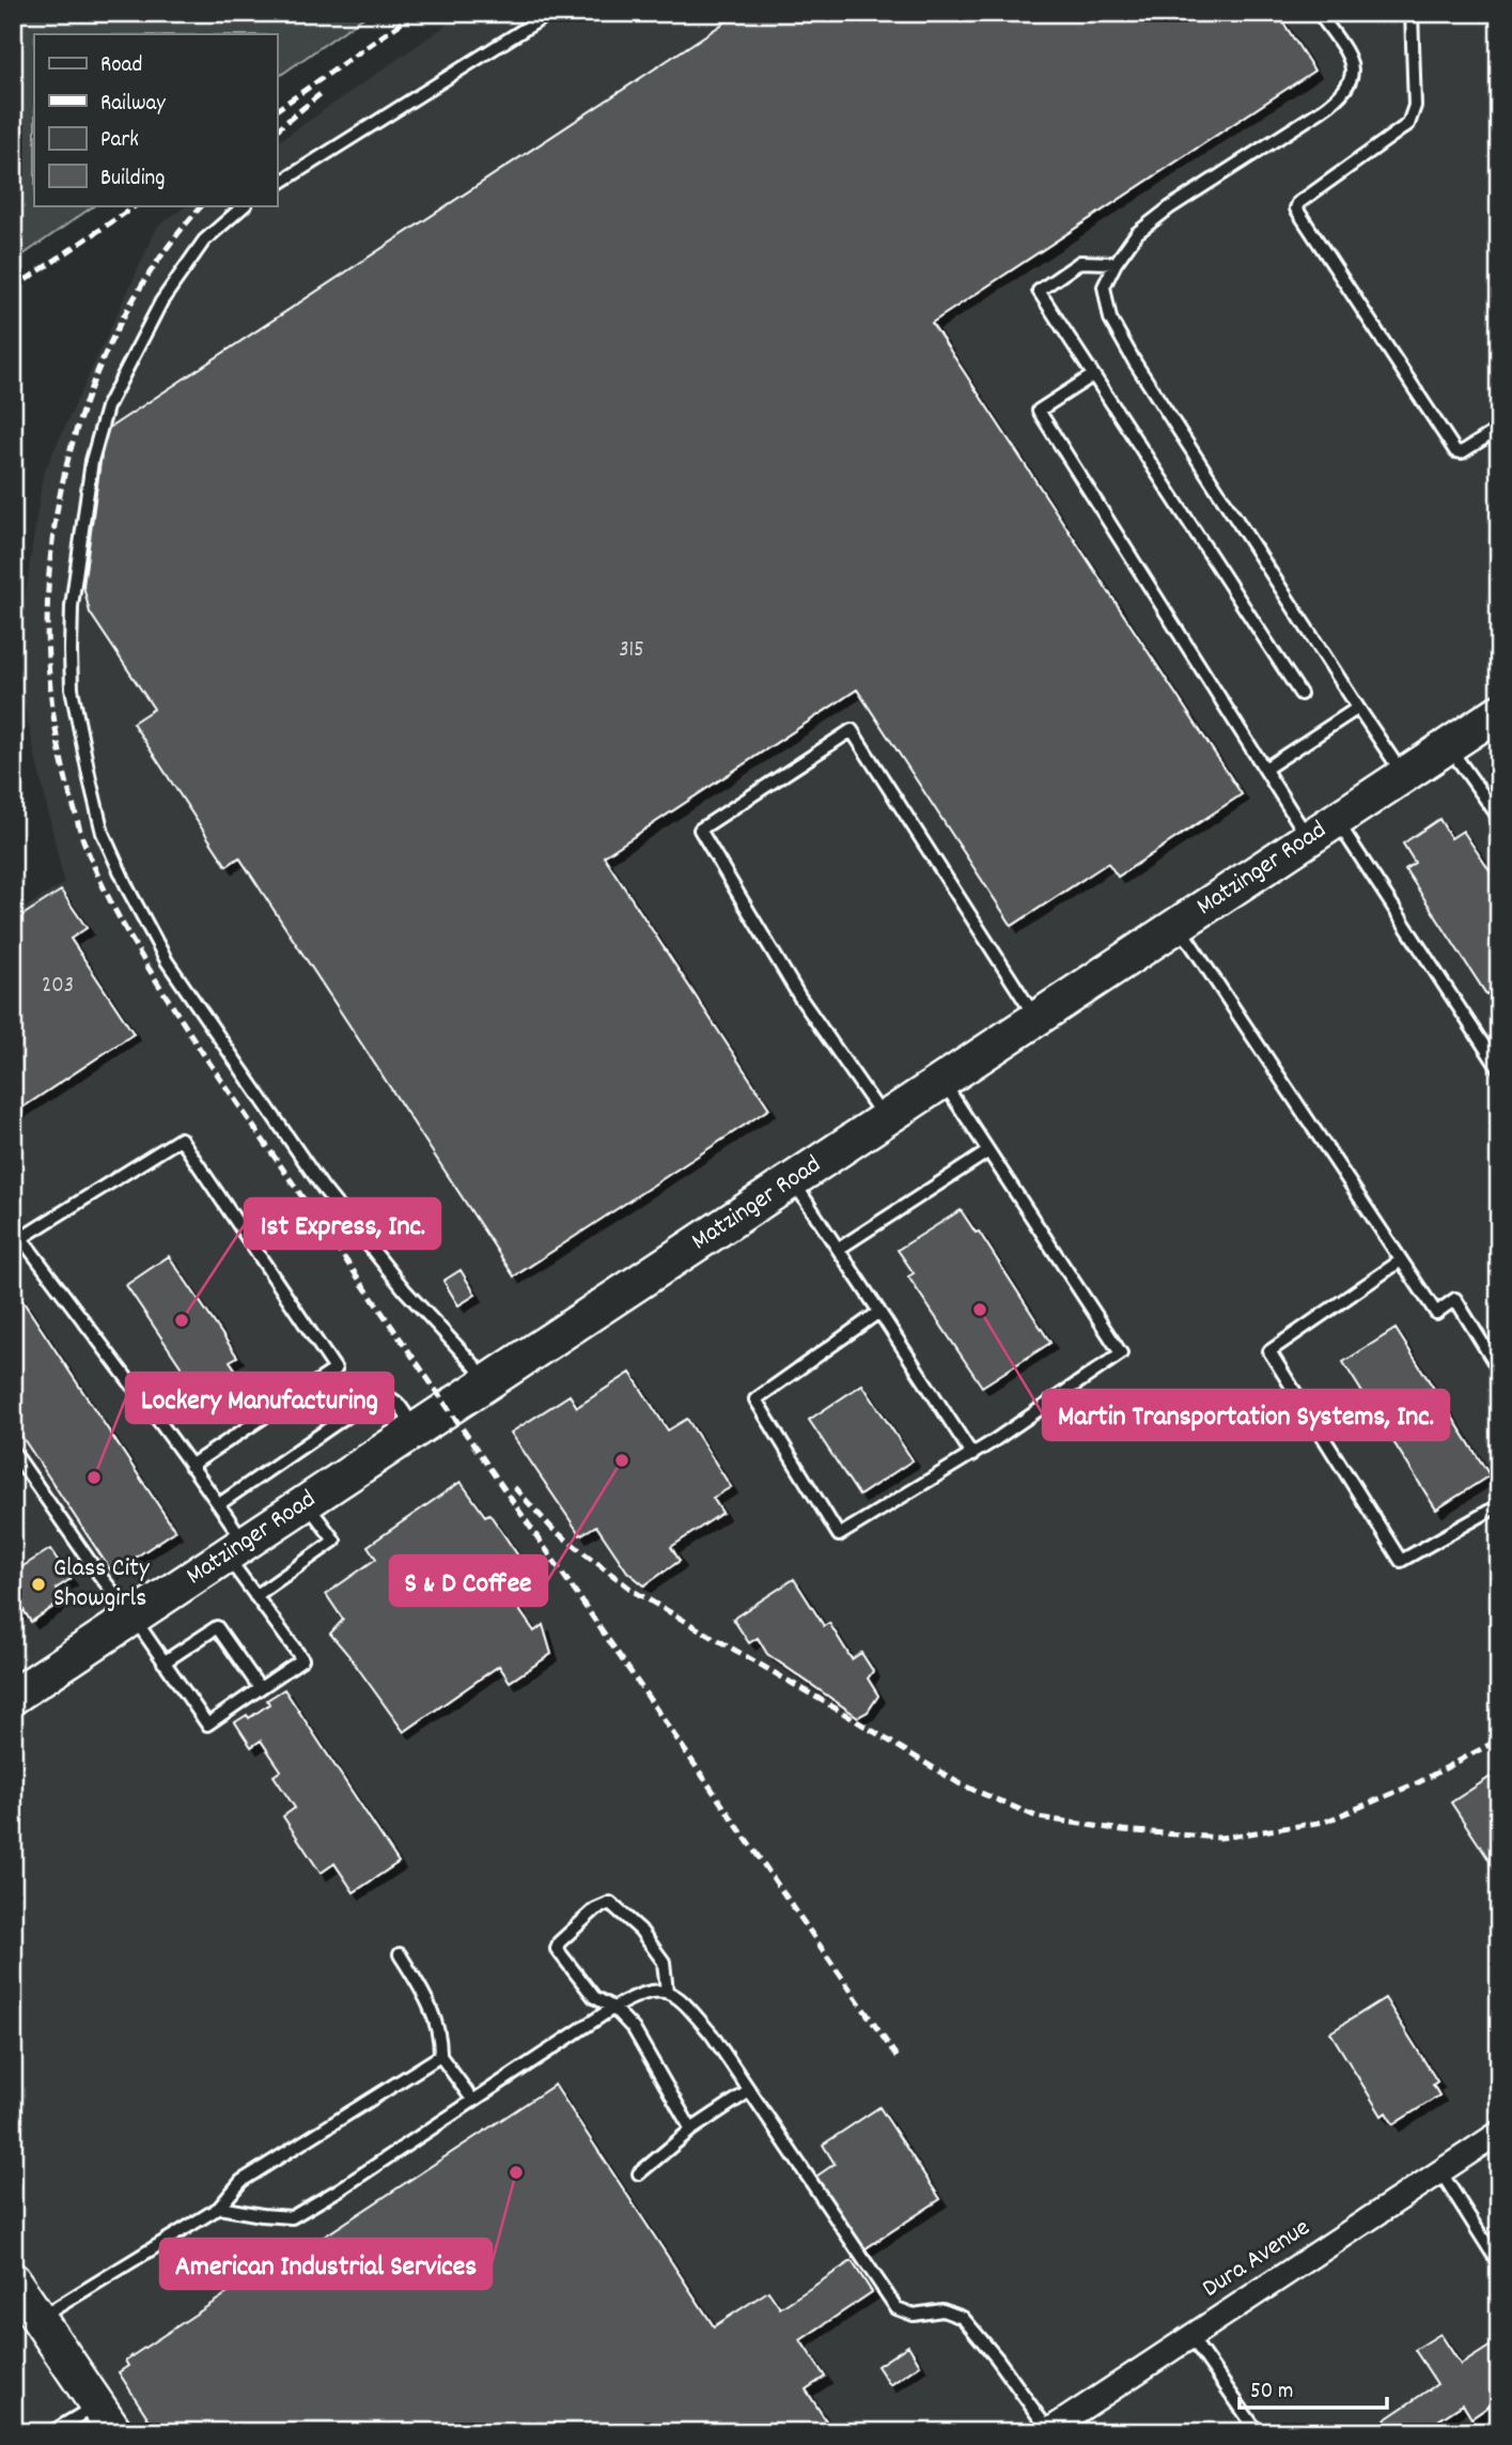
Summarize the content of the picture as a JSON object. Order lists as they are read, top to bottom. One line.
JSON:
{"streets":{"street":["Matzinger Road","Dura Avenue"]},"places":["Martin Transportation Systems, Inc.","1st Express, Inc.","S & D Coffee","Lockery Manufacturing","Glass City Showgirls","American Industrial Services"],"house_numbers":["315","203"],"legend":["Road","Railway","Park","Building"],"scale_bar":"50 m"}
